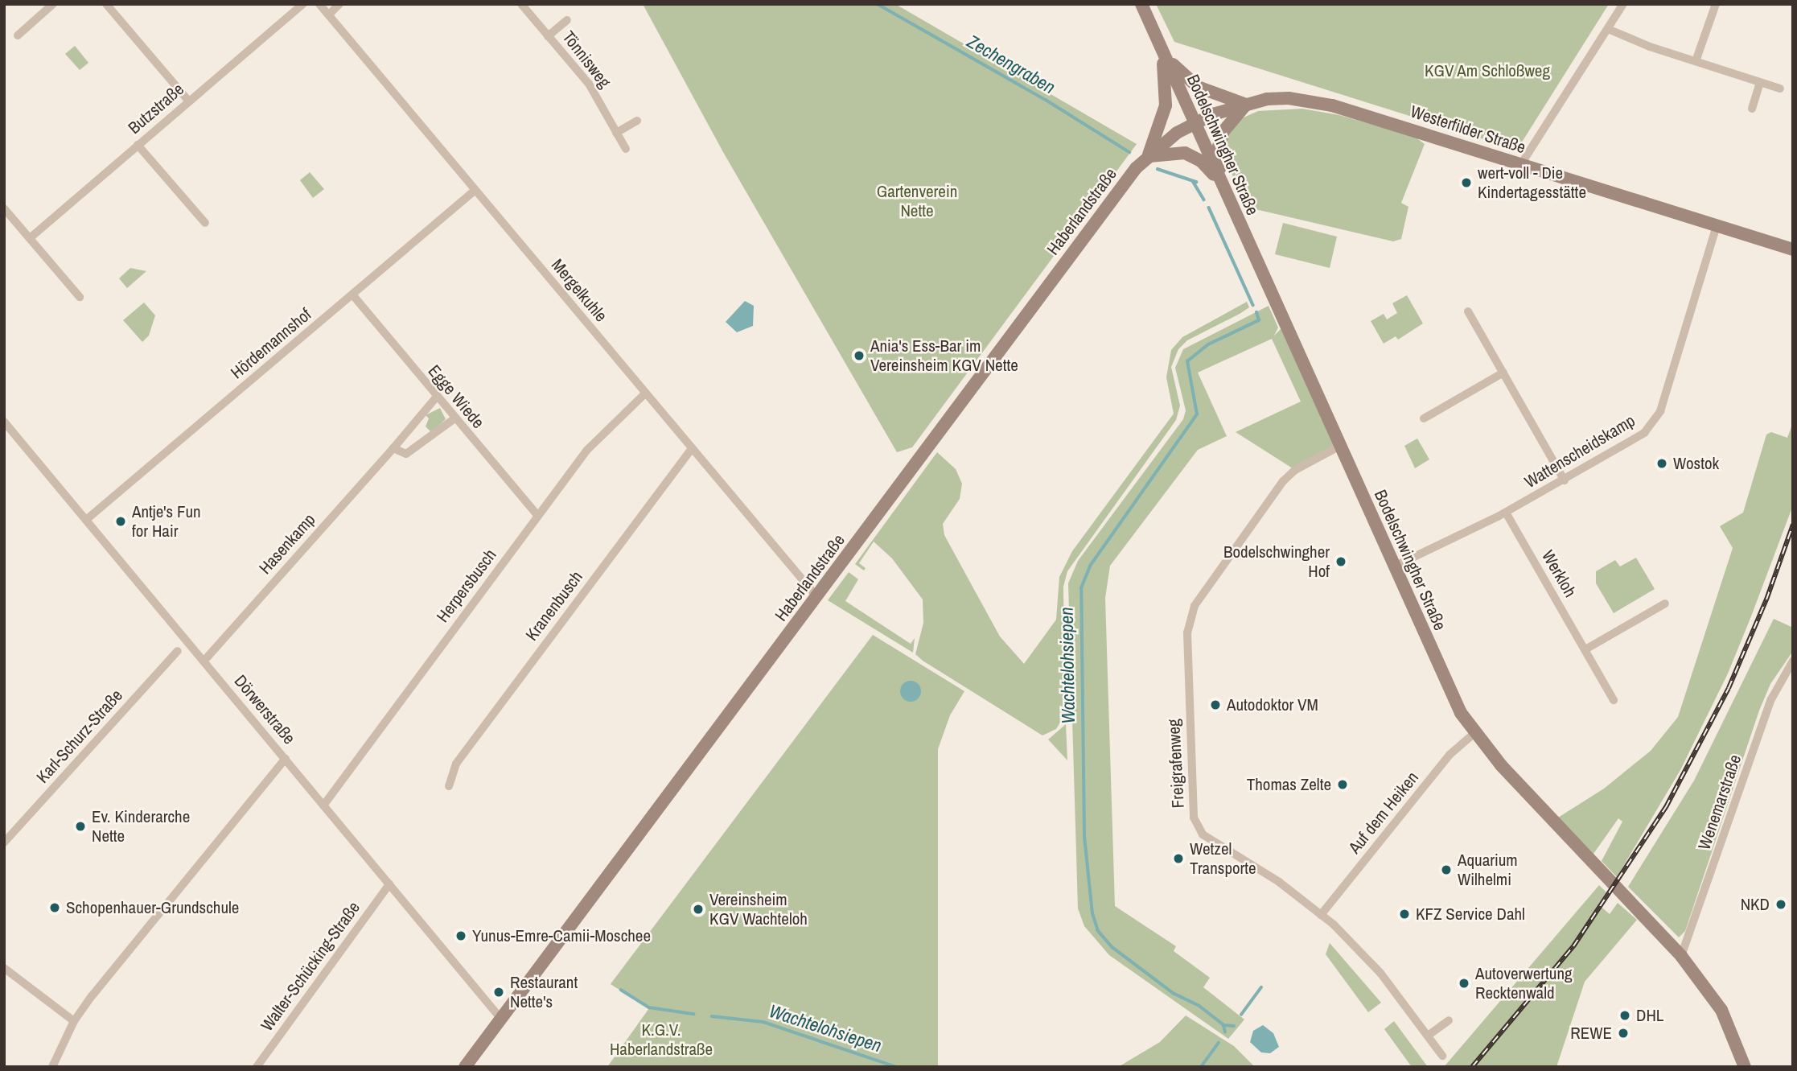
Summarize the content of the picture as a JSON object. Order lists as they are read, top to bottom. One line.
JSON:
{"streets":{"street":["Tönnisweg","Butzstraße","Westerfilder Straße","Bodelschwingher Straße","Haberlandstraße","Mergelkuhle","Hördemannshof","Egge Wiede","Wattenscheidskamp","Hasenkamp","Werkloh","Herpersbusch","Kranenbusch","Dörwerstraße","Karl-Schurz-Straße","Freigrafenweg","Wenemarstraße","Auf dem Heiken","Walter-Schücking-Straße"]},"crossings":[["Westerfilder Straße","Bodelschwingher Straße"],["Westerfilder Straße","Haberlandstraße"],["Westerfilder Straße","Wattenscheidskamp"],["Bodelschwingher Straße","Haberlandstraße"],["Bodelschwingher Straße","Wattenscheidskamp"],["Bodelschwingher Straße","Freigrafenweg"],["Bodelschwingher Straße","Wenemarstraße"],["Bodelschwingher Straße","Auf dem Heiken"],["Haberlandstraße","Mergelkuhle"],["Haberlandstraße","Dörwerstraße"],["Mergelkuhle","Hördemannshof"],["Mergelkuhle","Herpersbusch"],["Mergelkuhle","Kranenbusch"],["Hördemannshof","Egge Wiede"],["Hördemannshof","Dörwerstraße"],["Egge Wiede","Hasenkamp"],["Egge Wiede","Herpersbusch"],["Wattenscheidskamp","Werkloh"],["Hasenkamp","Dörwerstraße"],["Herpersbusch","Dörwerstraße"],["Dörwerstraße","Walter-Schücking-Straße"],["Freigrafenweg","Auf dem Heiken"]],"water":["Zechengraben","Wachtelohsiepen"],"parks":["KGV Am Schloßweg","Gartenverein Nette","K.G.V. Haberlandstraße"],"places":["wert-voll - Die Kindertagesstätte","Ania's Ess-Bar im Vereinsheim KGV Nette","Wostok","Antje's Fun for Hair","Bodelschwingher Hof","Autodoktor VM","Thomas Zelte","Ev. Kinderarche Nette","Wetzel Transporte","Aquarium Wilhelmi","NKD","Schopenhauer-Grundschule","Vereinsheim KGV Wachteloh","KFZ Service Dahl","Yunus-Emre-Camii-Moschee","Autoverwertung Recktenwald","Restaurant Nette's","DHL","REWE"]}
